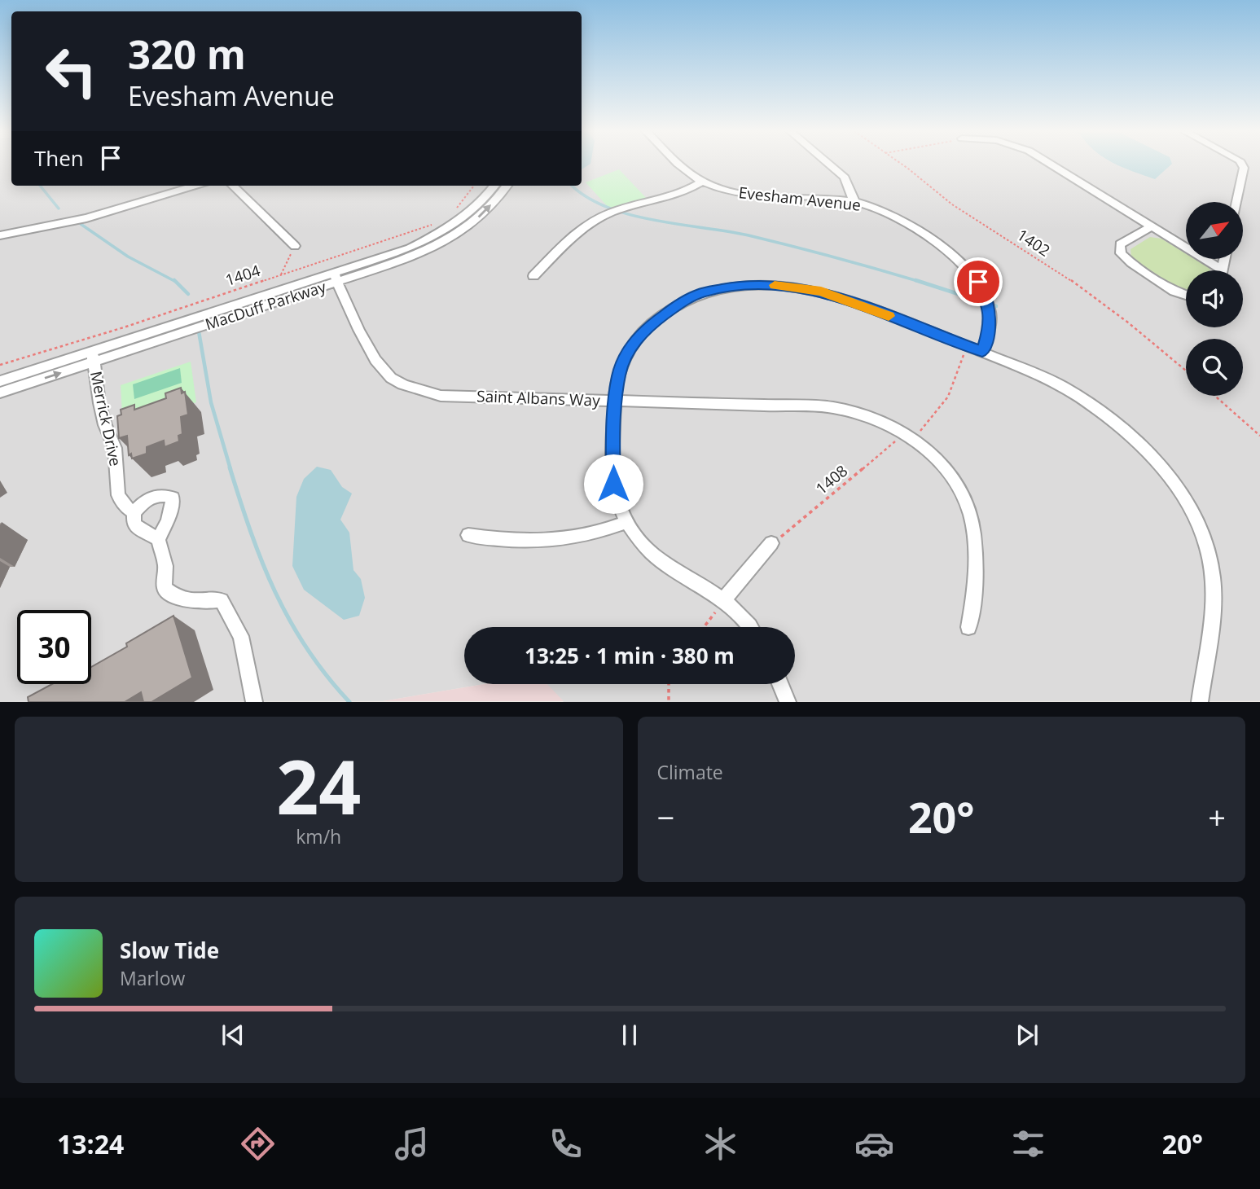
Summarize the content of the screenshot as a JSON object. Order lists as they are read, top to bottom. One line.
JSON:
{"streets":{"street":["Evesham Avenue","MacDuff Parkway","Saint Albans Way","Merrick Drive"],"path":["1402","1404","1408"]},"crossings":[["MacDuff Parkway","Saint Albans Way"],["MacDuff Parkway","Merrick Drive"],["Saint Albans Way","1408"]],"north":"top right","page":{"turn":["320 m","Evesham Avenue"],"then":"Then","limit":"30","trip":"13:25 · 1 min · 380 m","tile":[["24","km/h"],"Climate"],"heat":["−","20°","+"],"song":["Slow Tide","Marlow"],"tabs":["13:24","20°"]}}
